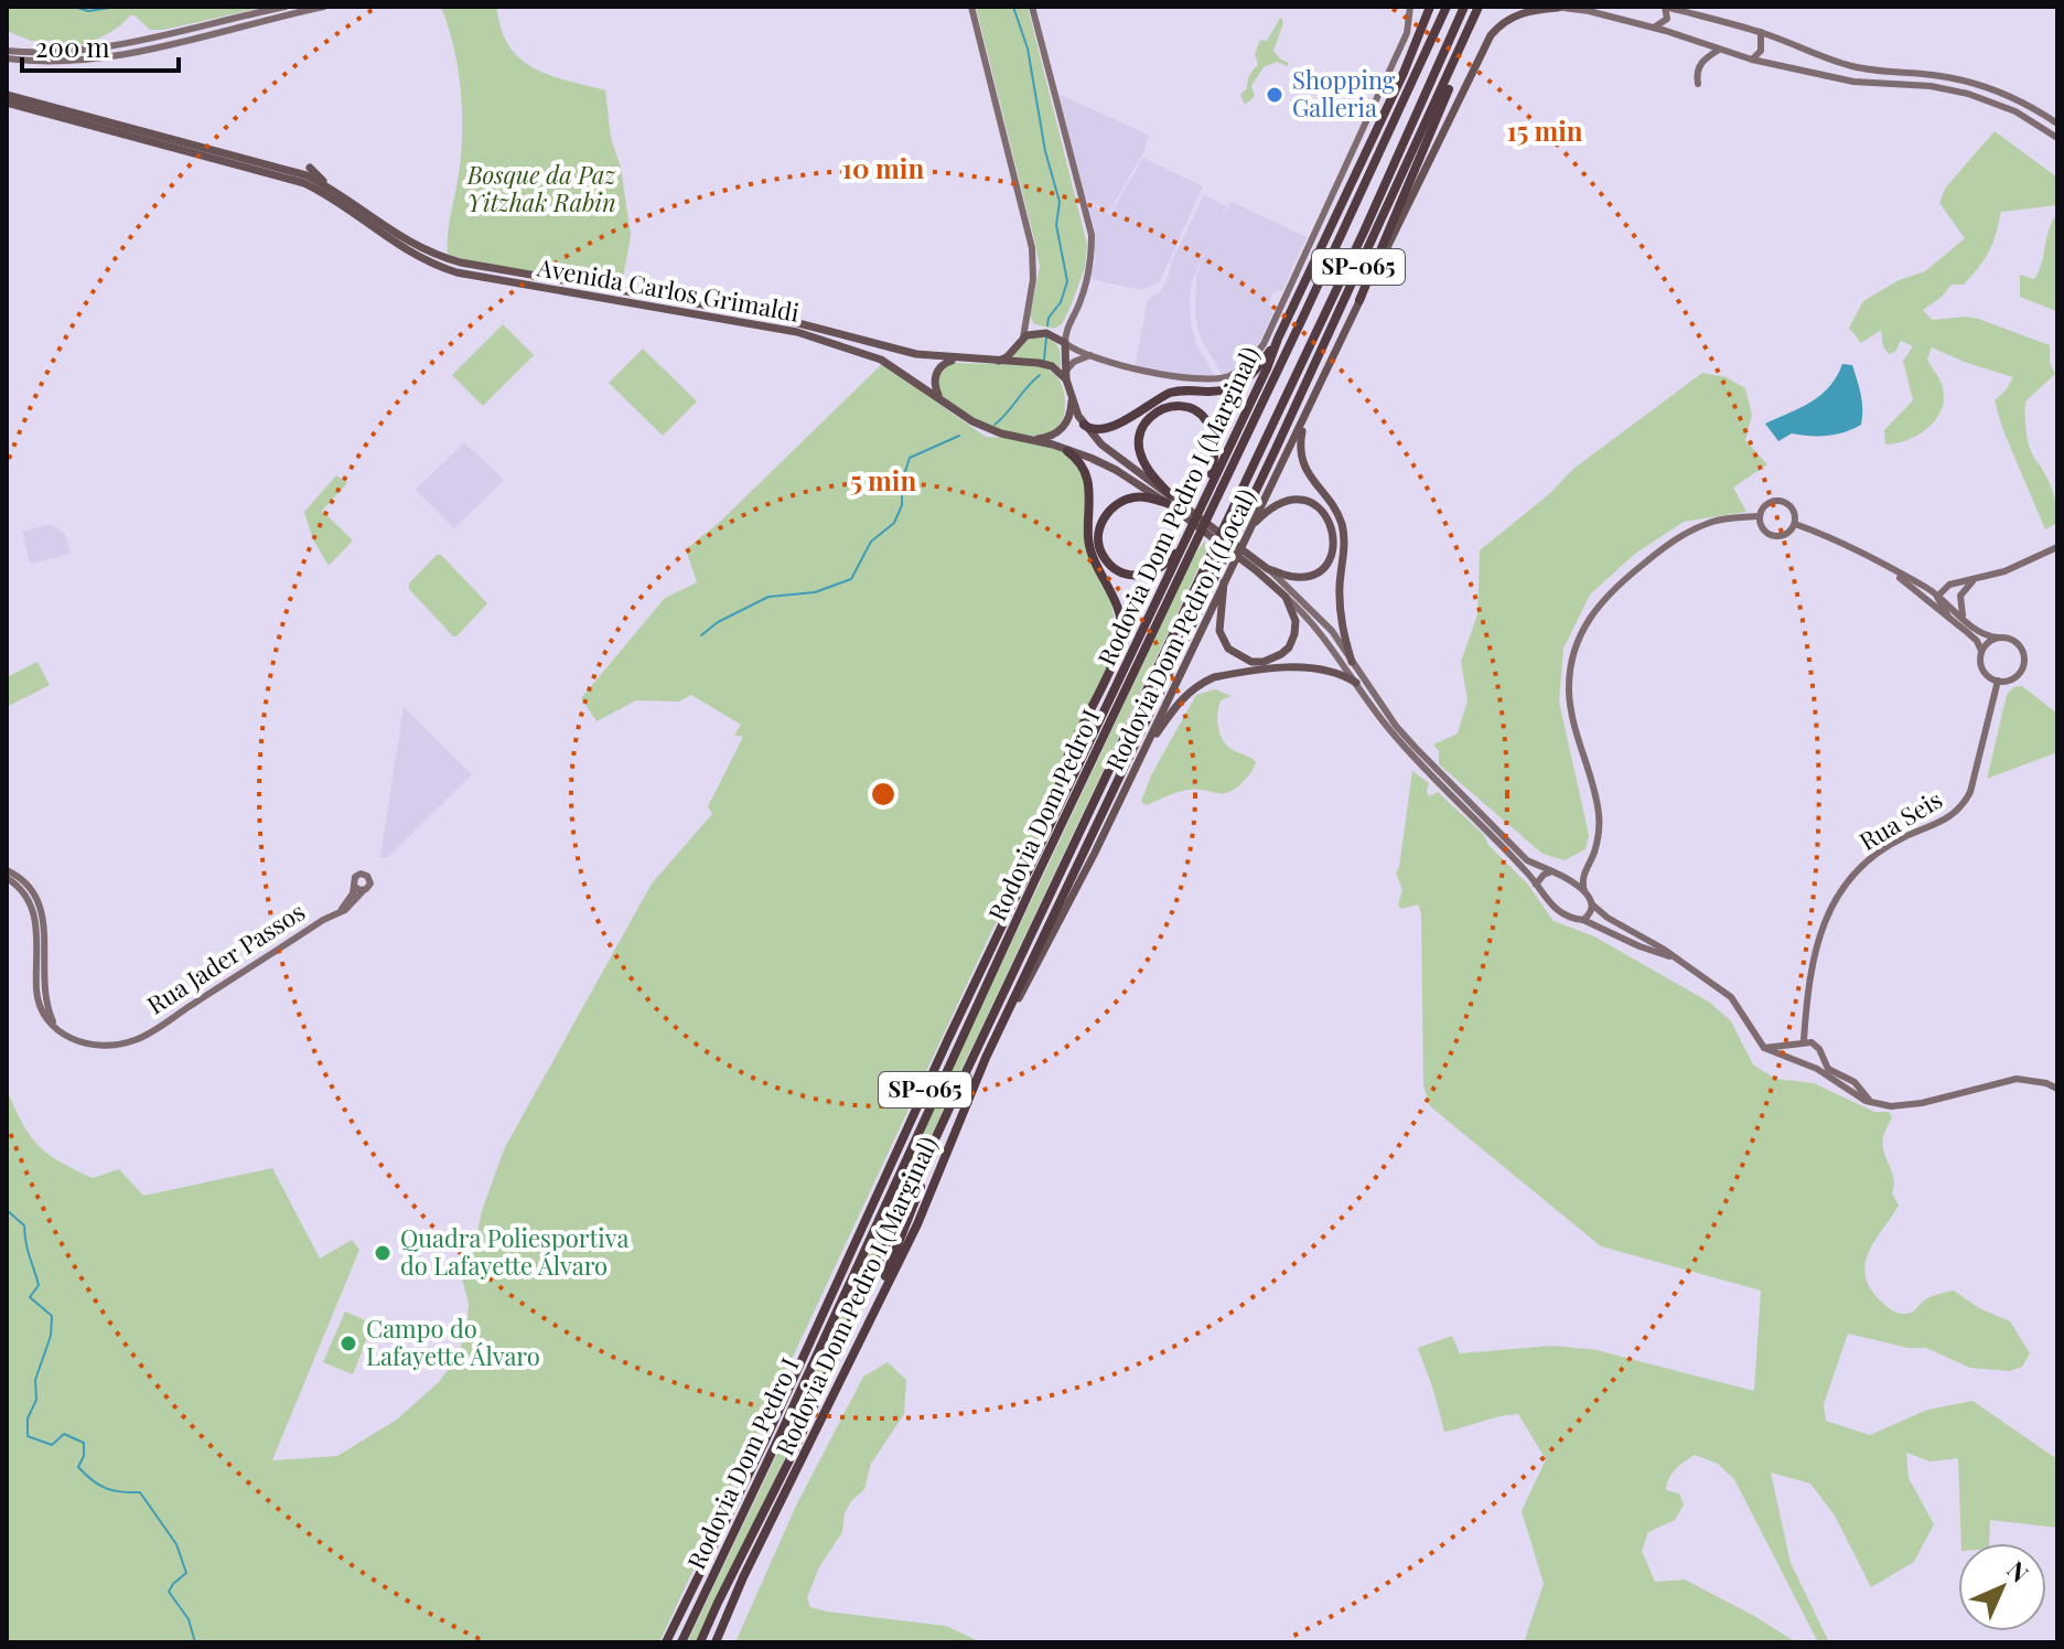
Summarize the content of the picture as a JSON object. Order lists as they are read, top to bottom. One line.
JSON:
{"streets":{"highway":["SP-065","Rodovia Dom Pedro I (Marginal)","Rodovia Dom Pedro I"],"main road":["Avenida Carlos Grimaldi","Rodovia Dom Pedro I (Local)"],"street":["Rua Seis","Rua Jader Passos"]},"crossings":[["Rodovia Dom Pedro I (Marginal)","Rodovia Dom Pedro I (Local)"]],"parks":["Bosque da Paz Yitzhak Rabin"],"places":["Shopping Galleria","Quadra Poliesportiva do Lafayette Álvaro","Campo do Lafayette Álvaro"],"scale_bar":"200 m","north":"top right","rings":["15 min","10 min","5 min"]}
